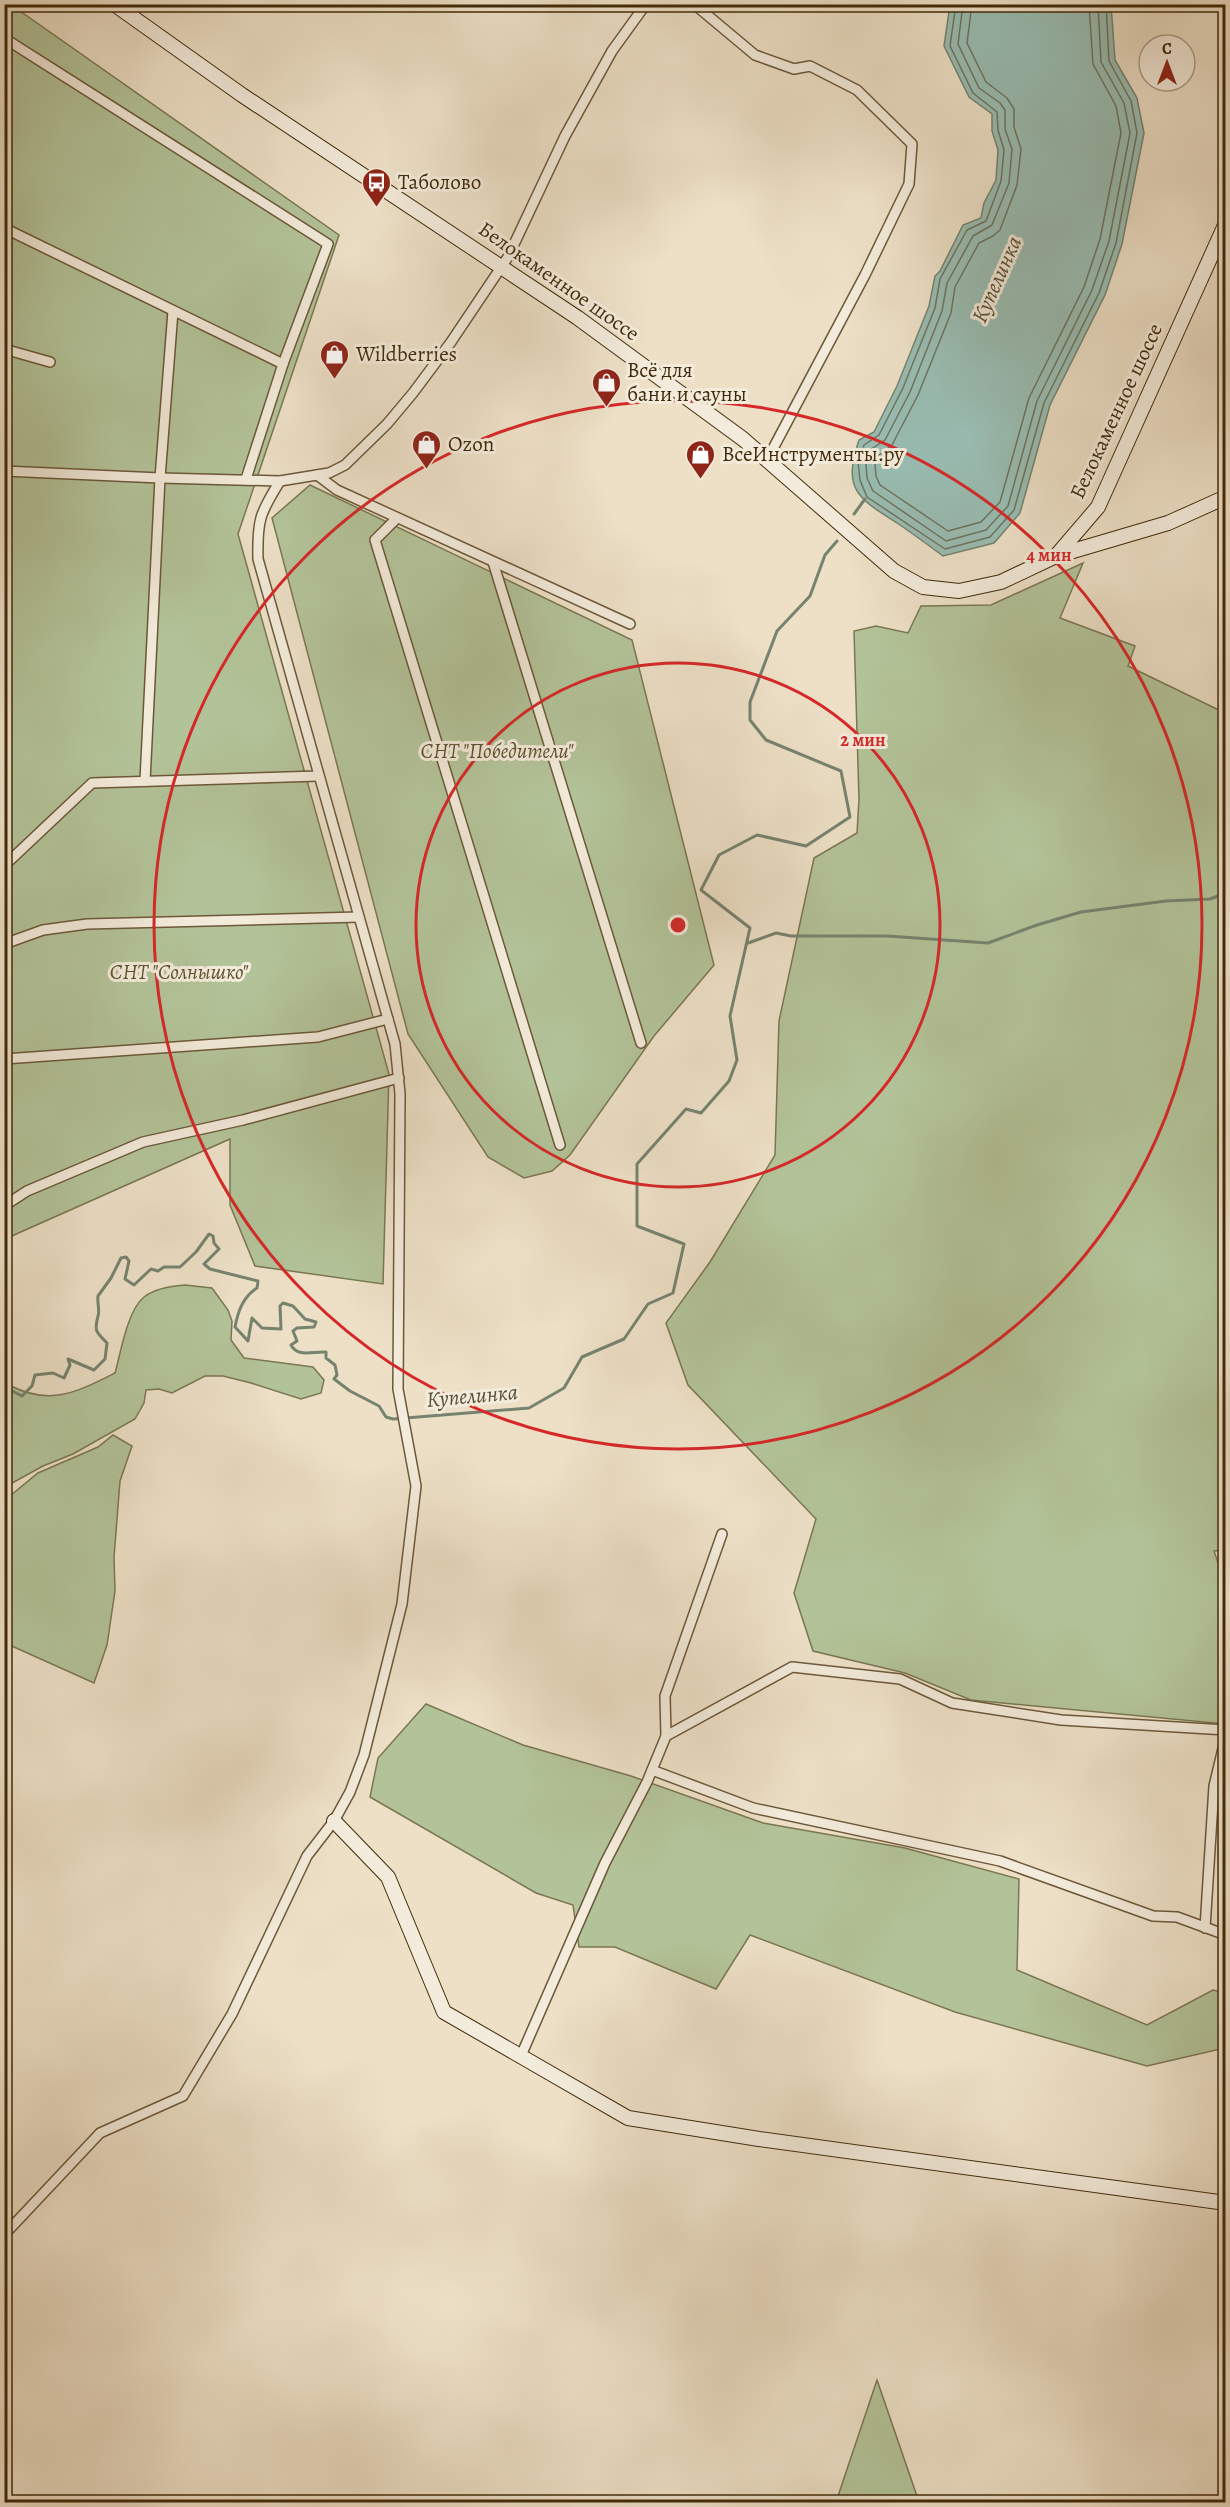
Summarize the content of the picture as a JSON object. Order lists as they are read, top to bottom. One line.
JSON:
{"streets":{"main road":["Белокаменное шоссе"]},"water":["Купелинка"],"parks":["СНТ \"Победители\"","СНТ \"Солнышко\""],"places":{"bus stop":["Таболово"],"shop":["Wildberries","Всё для бани и сауны","Ozon","ВсеИнструменты.ру"]},"north":"top","rings":["4 мин","2 мин"]}
